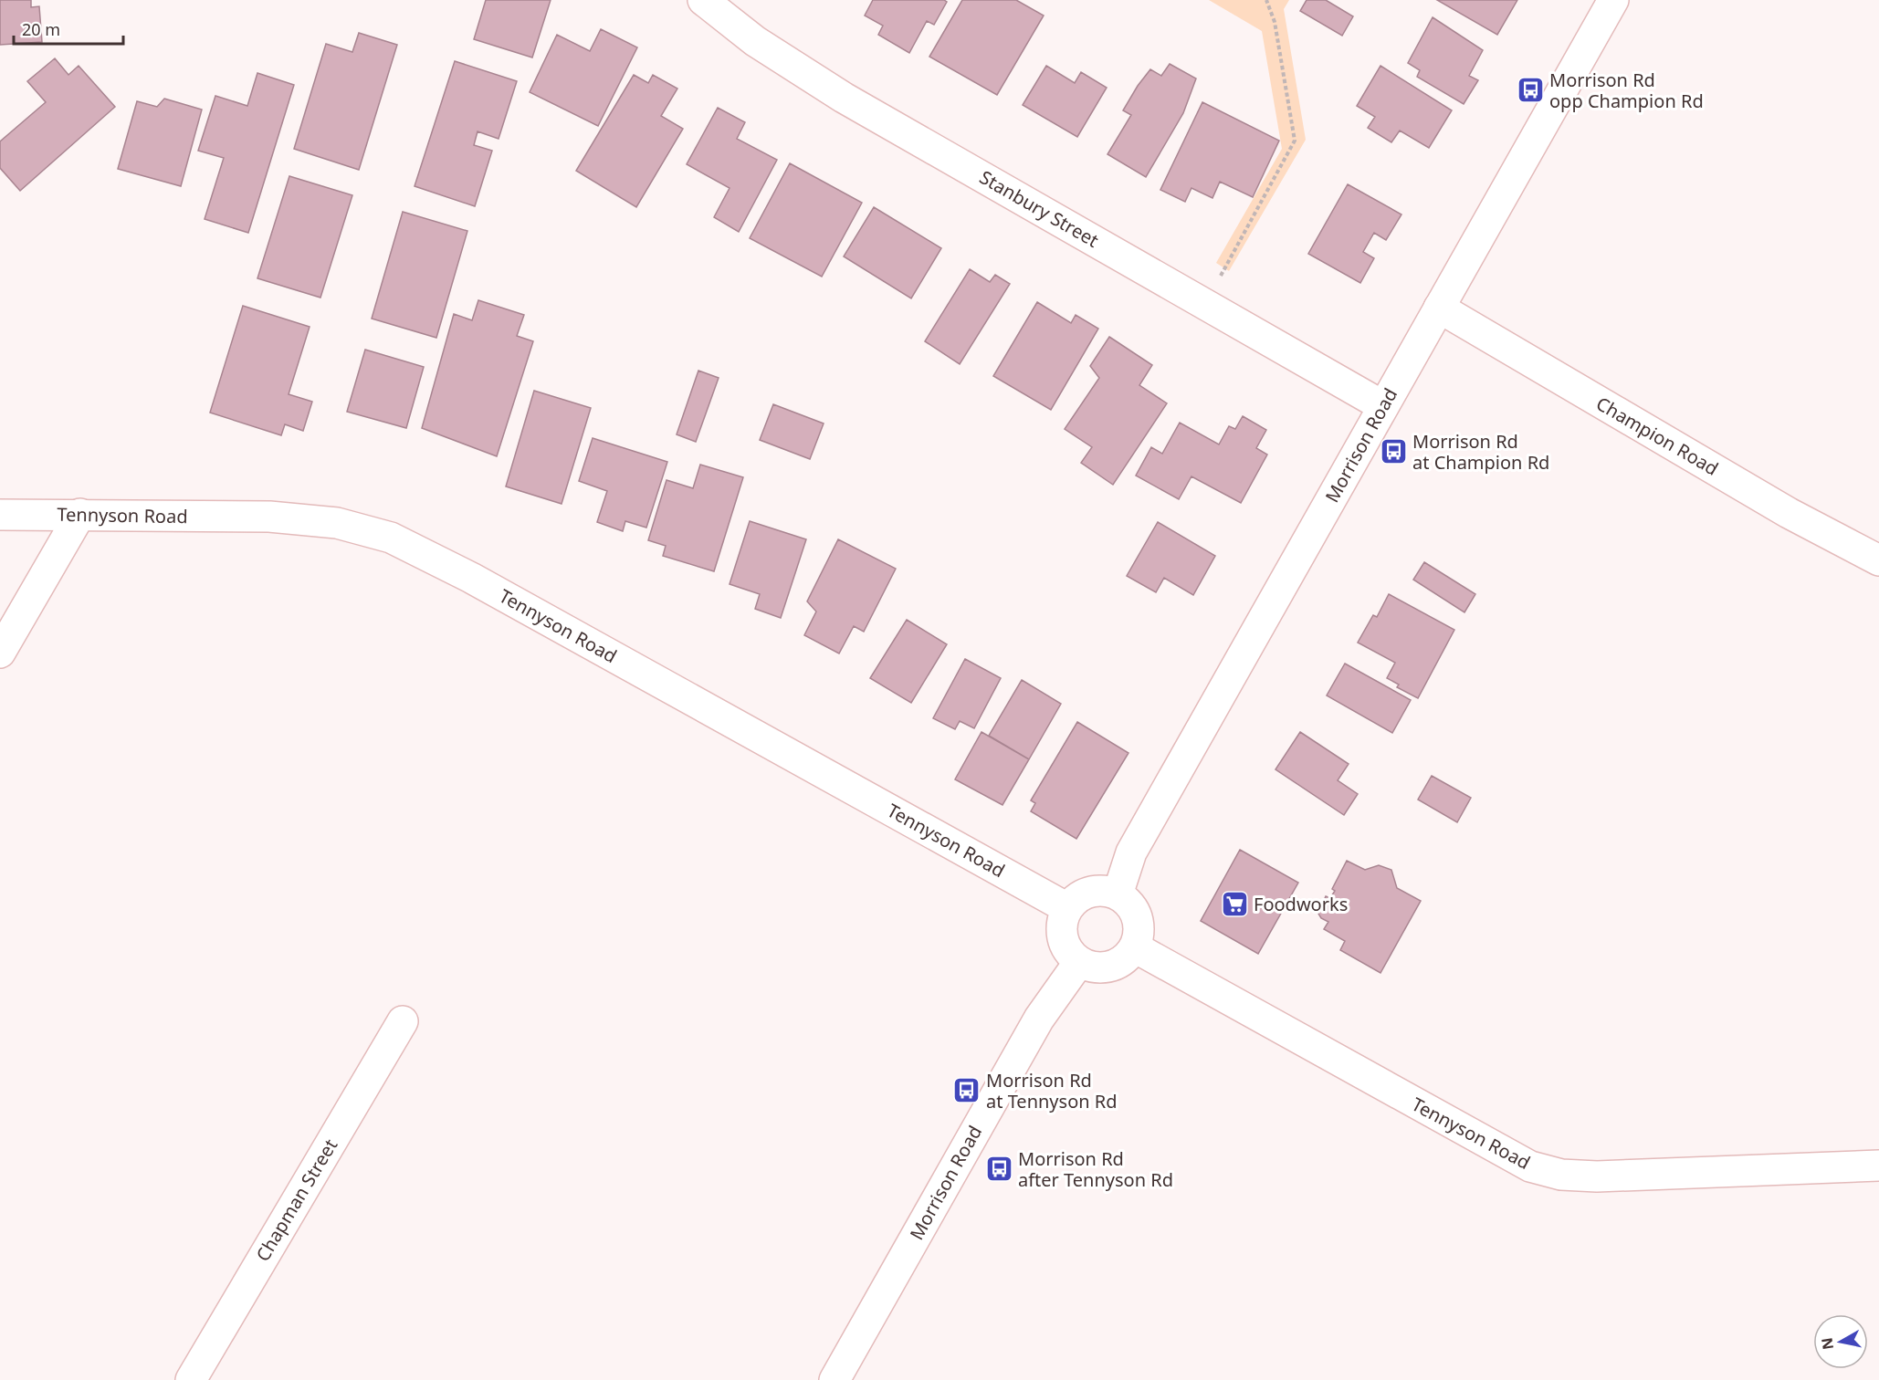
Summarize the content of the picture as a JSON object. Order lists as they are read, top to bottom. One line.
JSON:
{"streets":{"street":["Stanbury Street","Champion Road","Morrison Road","Tennyson Road","Chapman Street"]},"crossings":[["Stanbury Street","Morrison Road"],["Champion Road","Morrison Road"],["Morrison Road","Tennyson Road"]],"places":{"bus stop":["Morrison Rd opp Champion Rd","Morrison Rd at Champion Rd","Morrison Rd at Tennyson Rd","Morrison Rd after Tennyson Rd"],"supermarket":["Foodworks"]},"scale_bar":"20 m","north":"left"}
